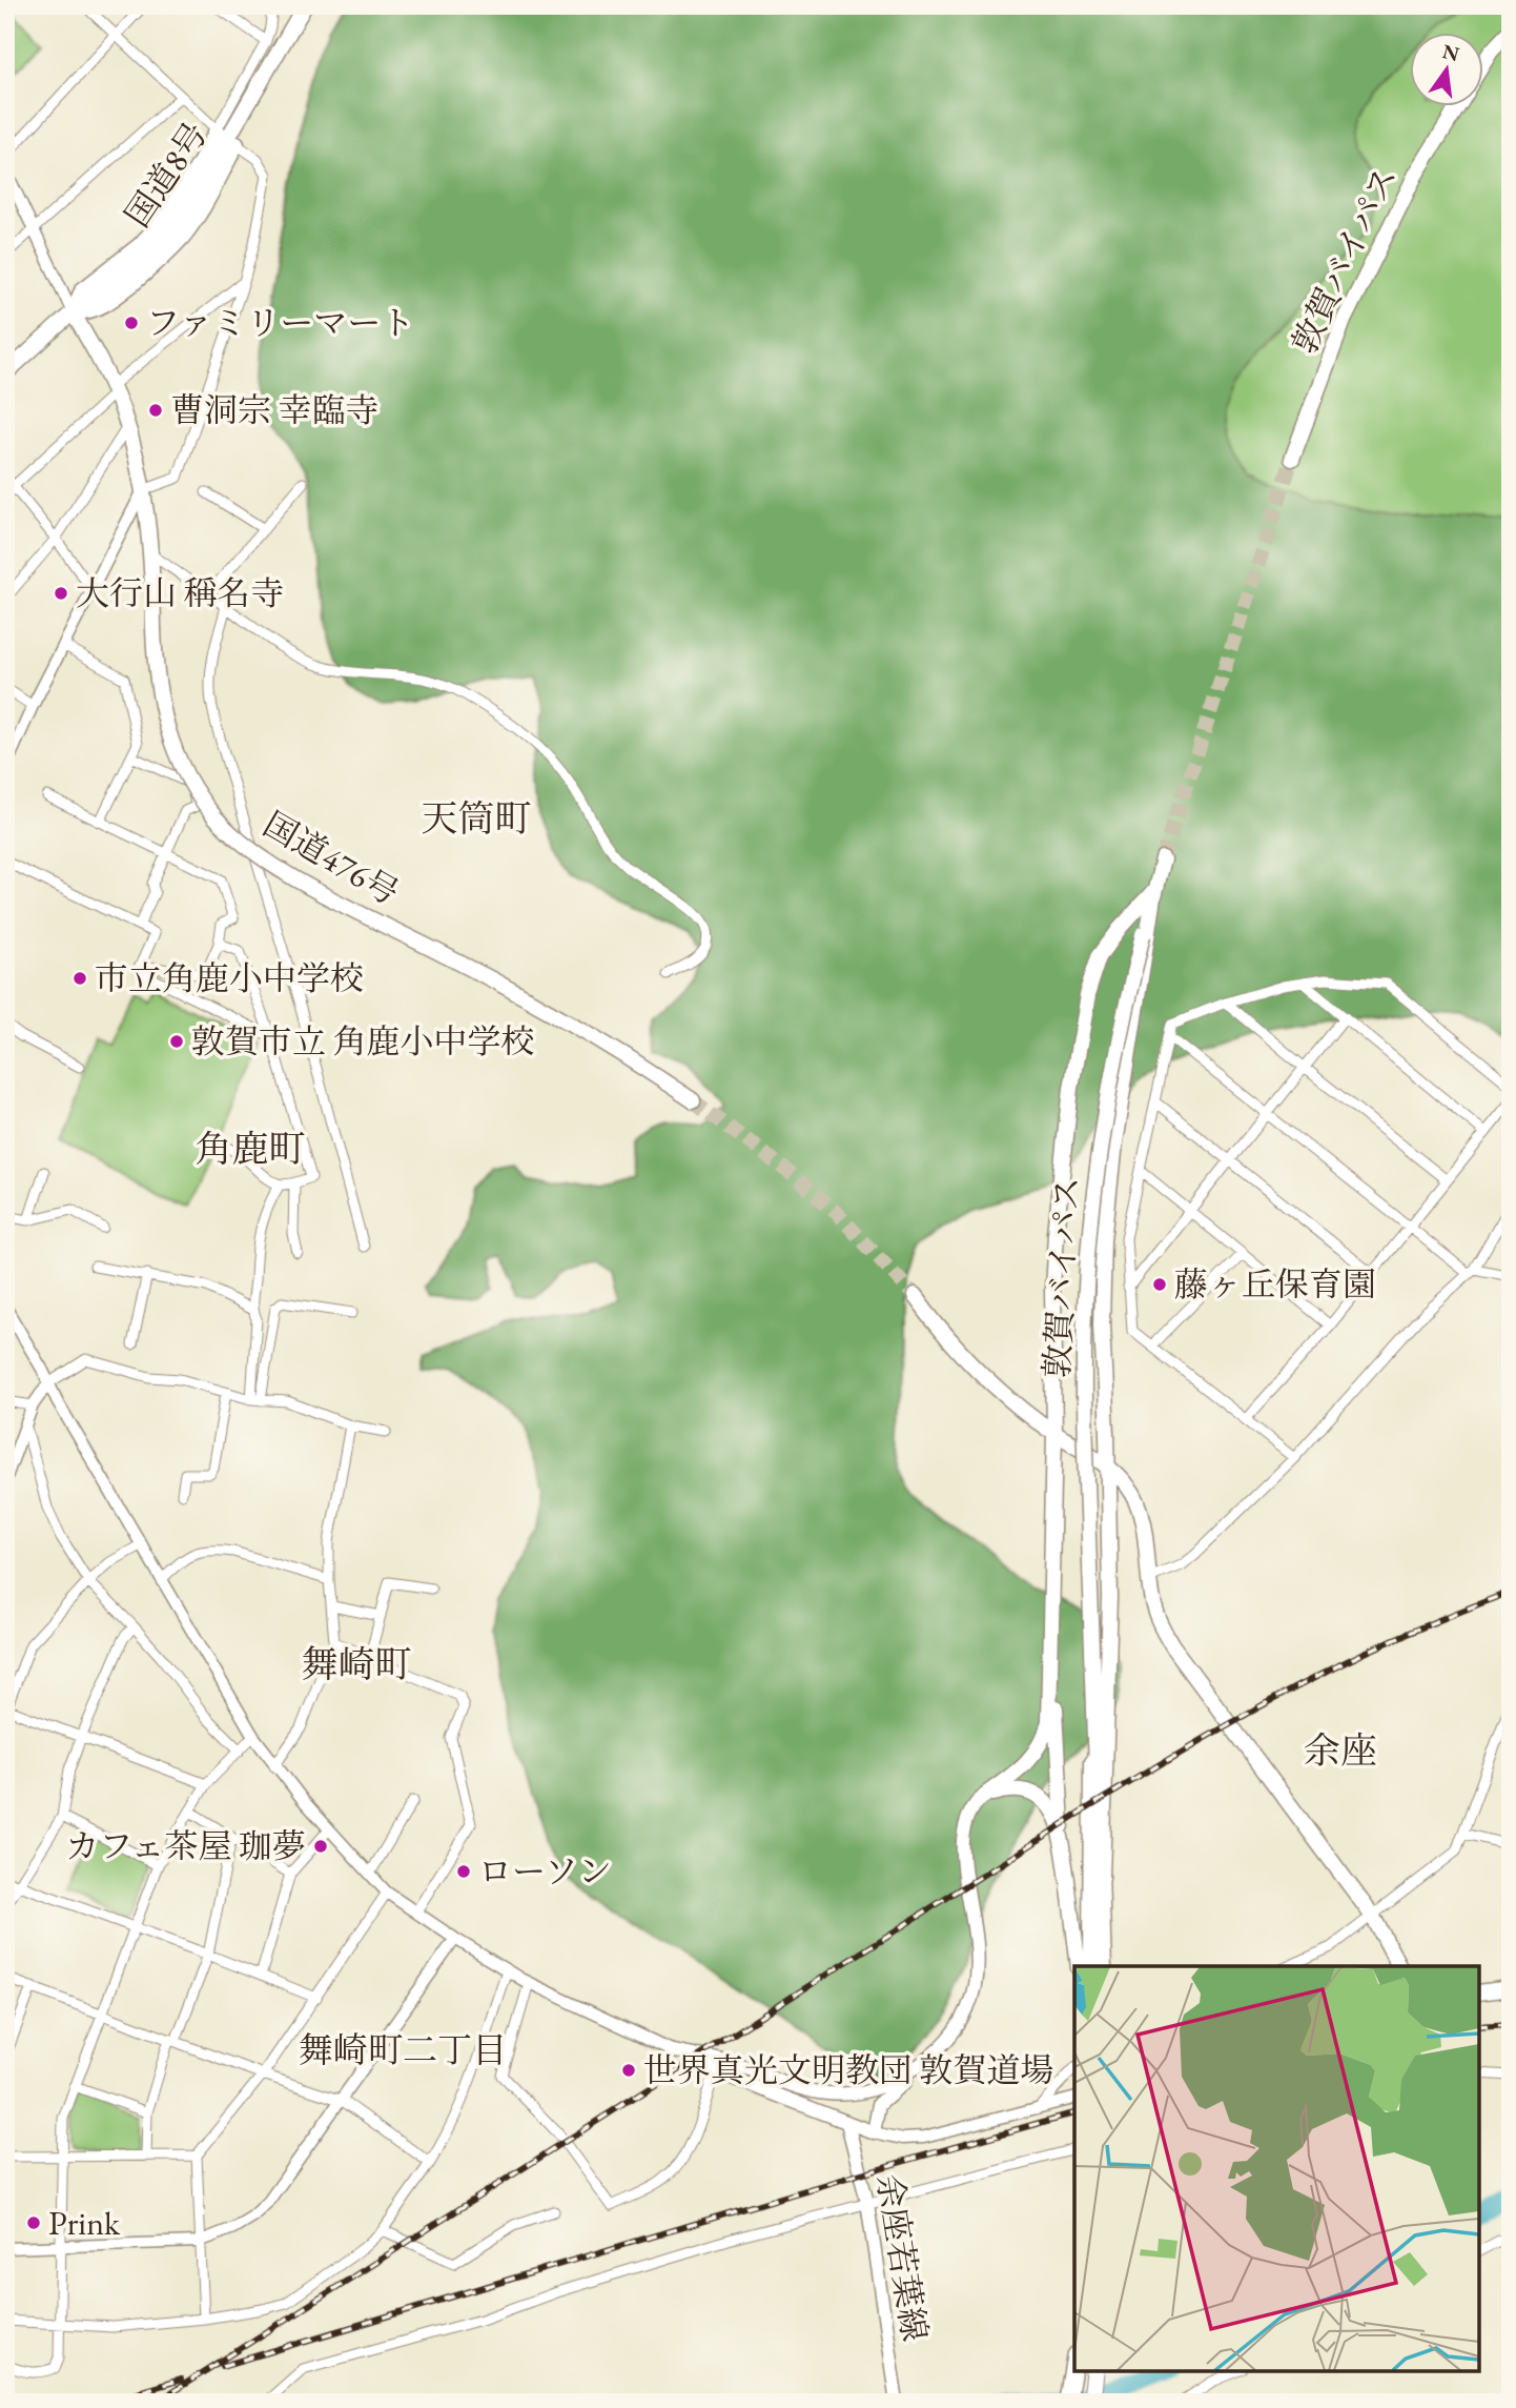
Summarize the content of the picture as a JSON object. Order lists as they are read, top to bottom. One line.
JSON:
{"streets":{"highway":["国道8号","敦賀バイパス","国道476号"],"main road":["余座若葉線"]},"crossings":[["国道8号","国道476号"]],"districts":["天筒町","角鹿町","舞崎町","余座","舞崎町二丁目"],"places":["ファミリーマート","曹洞宗 幸臨寺","大行山 稱名寺","市立角鹿小中学校","敦賀市立 角鹿小中学校","藤ヶ丘保育園","カフェ茶屋 珈夢","ローソン","世界真光文明教団 敦賀道場","Prink"],"north":"top"}
